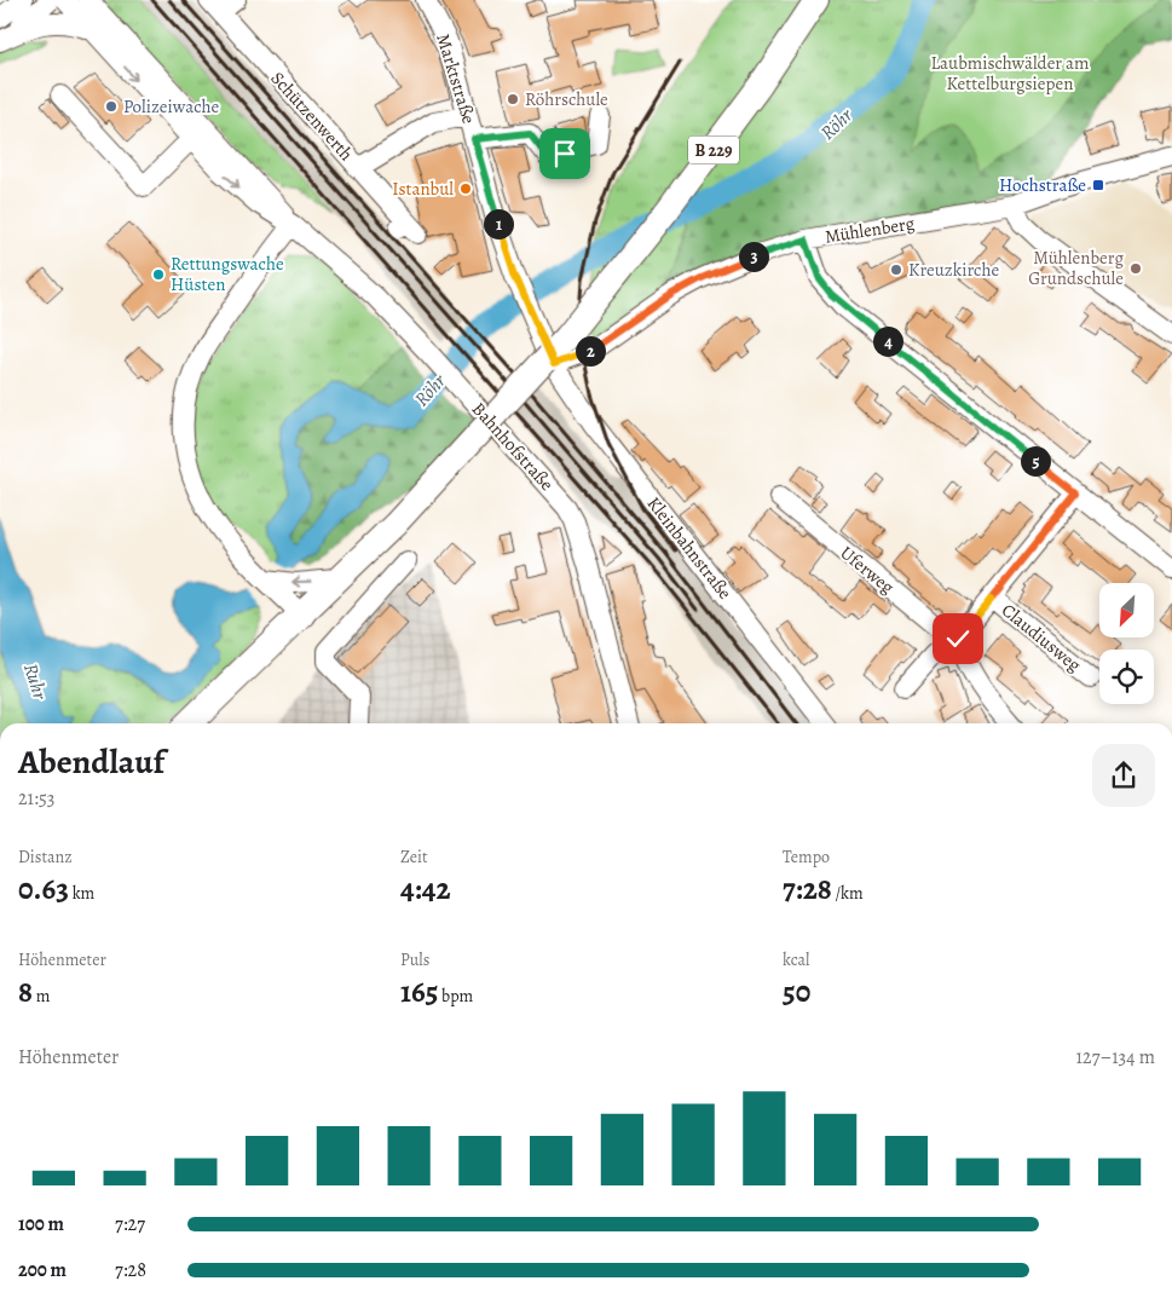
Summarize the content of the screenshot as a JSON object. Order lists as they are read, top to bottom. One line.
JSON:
{"streets":{"main road":["B 229"],"street":["Marktstraße","Schützenwerth","Mühlenberg","Bahnhofstraße","Kleinbahnstraße","Uferweg","Claudiusweg"]},"crossings":[["Marktstraße","Schützenwerth"],["Marktstraße","Mühlenberg"],["Marktstraße","Kleinbahnstraße"],["Mühlenberg","Kleinbahnstraße"]],"water":["Röhr","Ruhr"],"parks":["Laubmischwälder am Kettelburgsiepen"],"places":{"other":["Röhrschule","Polizeiwache","Istanbul","Mühlenberg Grundschule","Kreuzkirche","Rettungswache Hüsten"],"transit":["Hochstraße"]},"north":"bottom left","page":{"pins":["1","3","4","2","5"],"heading":["Abendlauf","21:53"],"stats":[["Distanz","0.63 km"],["Zeit","4:42"],["Tempo","7:28 /km"],["Höhenmeter","8 m"],["Puls","165 bpm"],["kcal","50"]],"chart":["Höhenmeter","127–134 m"],"list":[{"name":"100 m","note":"7:27"},{"name":"200 m","note":"7:28"}]}}
